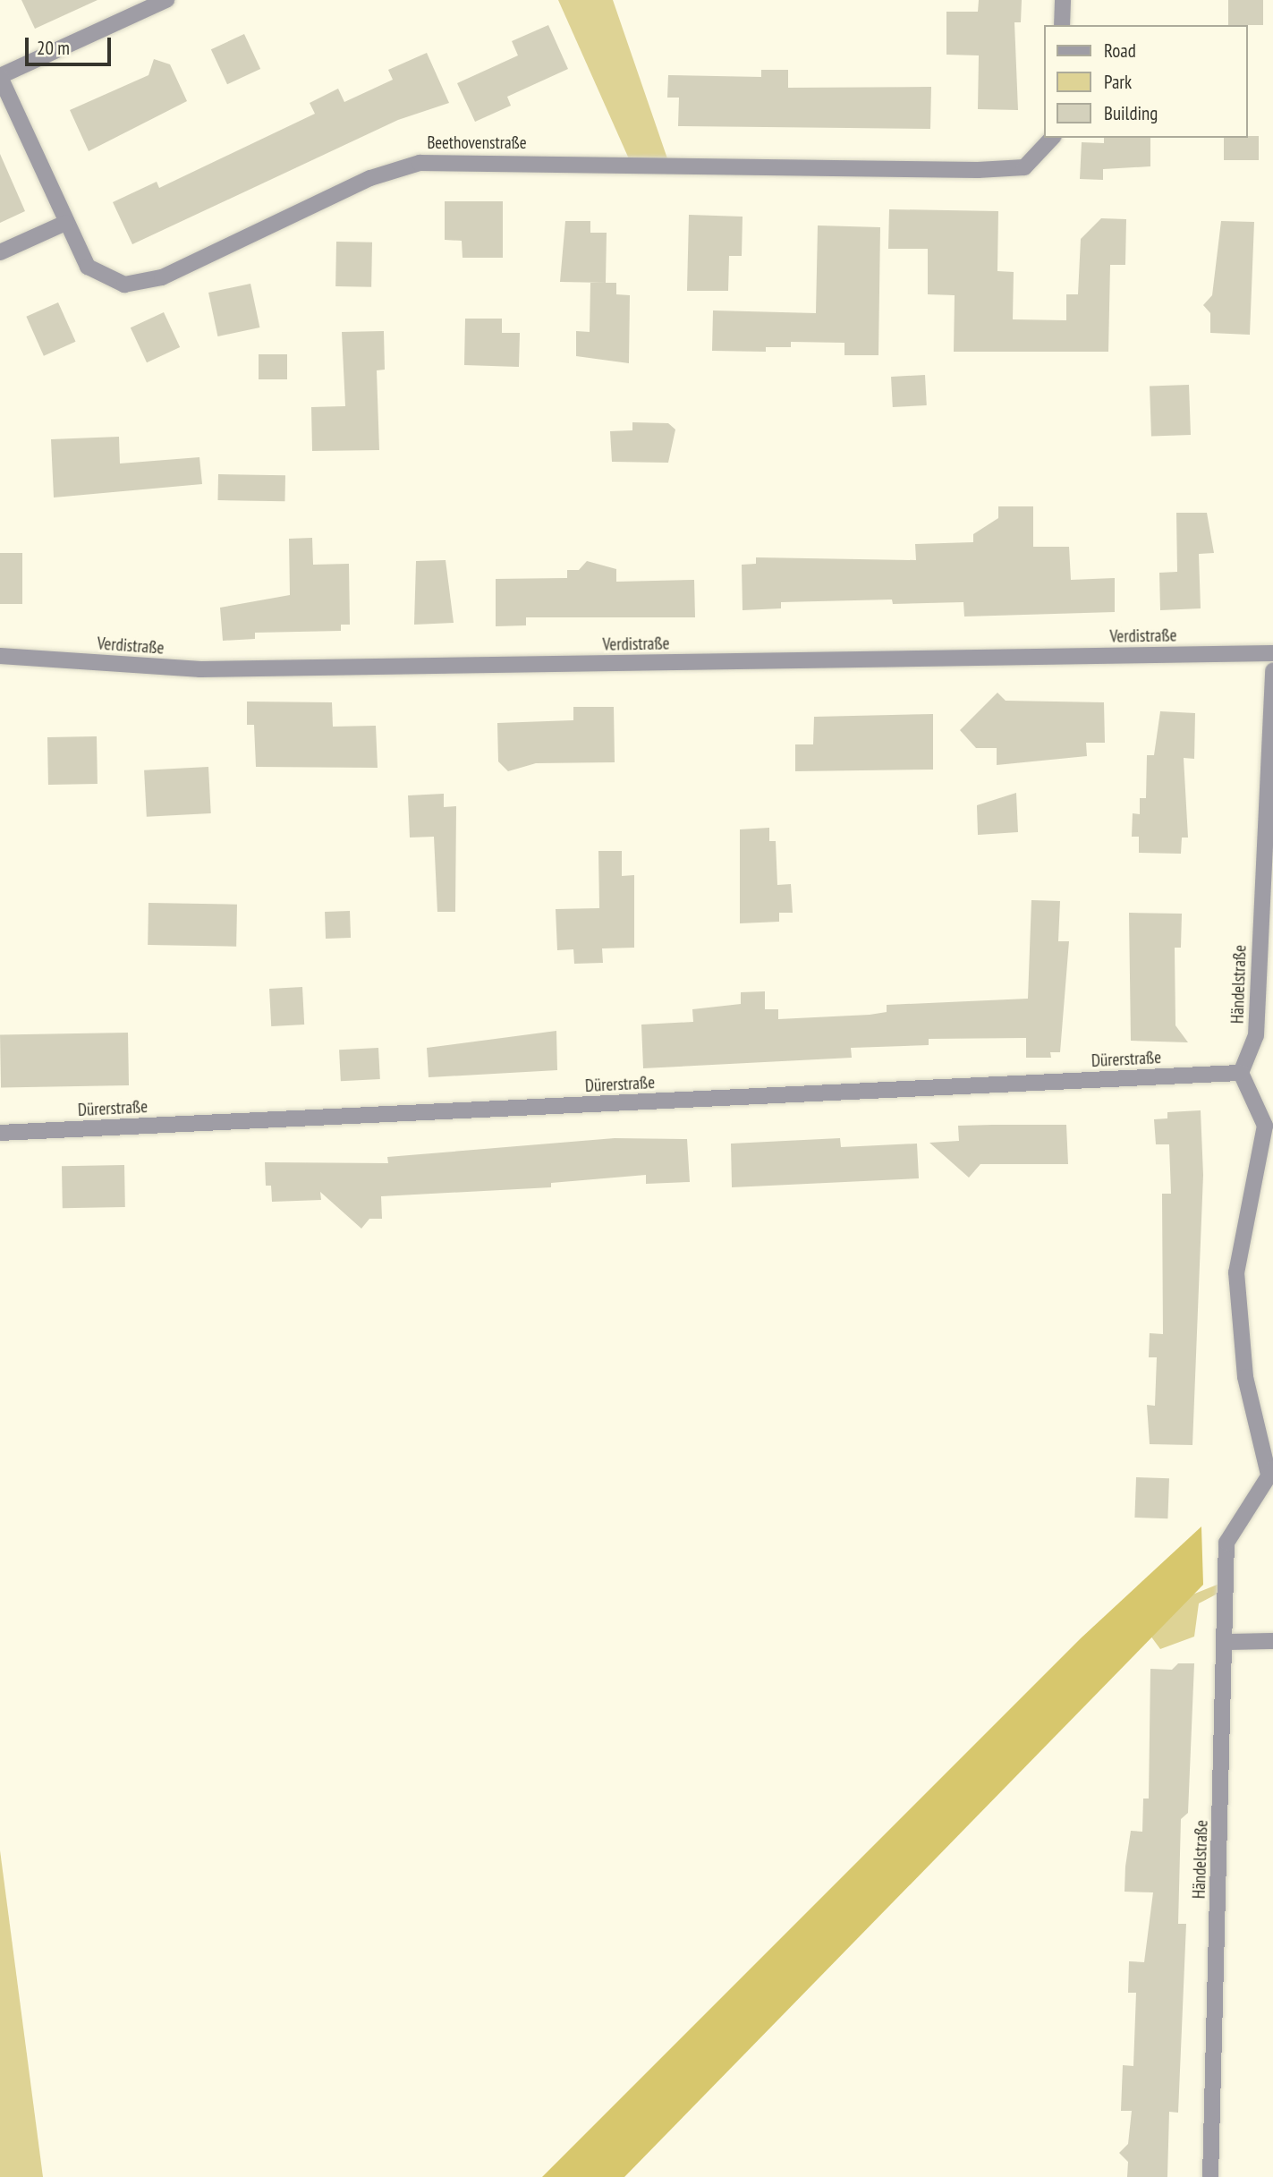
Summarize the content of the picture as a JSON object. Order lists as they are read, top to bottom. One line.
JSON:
{"streets":{"street":["Beethovenstraße","Verdistraße","Händelstraße","Dürerstraße"]},"crossings":[["Händelstraße","Dürerstraße"]],"legend":["Road","Park","Building"],"scale_bar":"20 m"}
